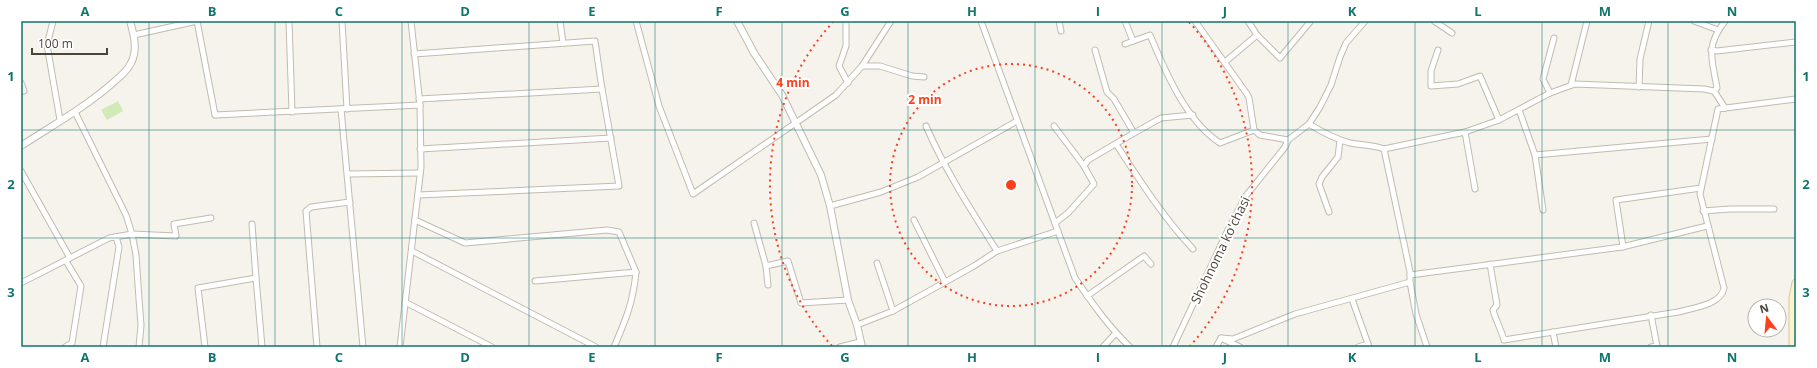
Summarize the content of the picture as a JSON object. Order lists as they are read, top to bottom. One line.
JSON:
{"streets":{"street":["Shohnoma ko'chasi"]},"scale_bar":"100 m","north":"top","grid":{"columns":["A","B","C","D","E","F","G","H","I","J","K","L","M","N"],"rows":["1","2","3"]},"rings":["4 min","2 min"]}
